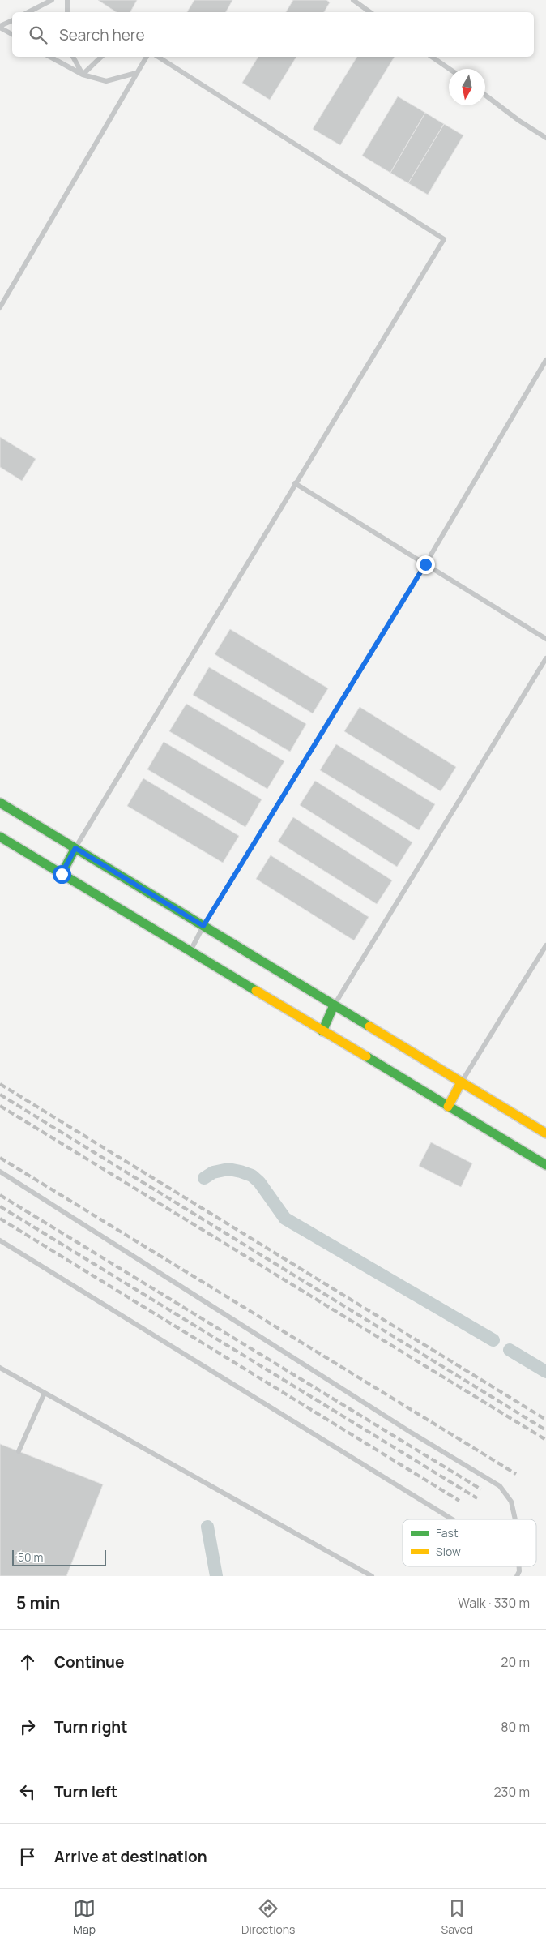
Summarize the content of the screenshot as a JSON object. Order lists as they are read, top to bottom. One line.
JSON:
{"legend":["Fast","Slow"],"scale_bar":"50 m","north":"bottom","page":{"search":"Search here","scale":"50 m","heading":["5 min","Walk · 330 m"],"list":[["Continue","20 m"],["Turn right","80 m"],["Turn left","230 m"],"Arrive at destination"],"nav":["Map","Directions","Saved"]}}
